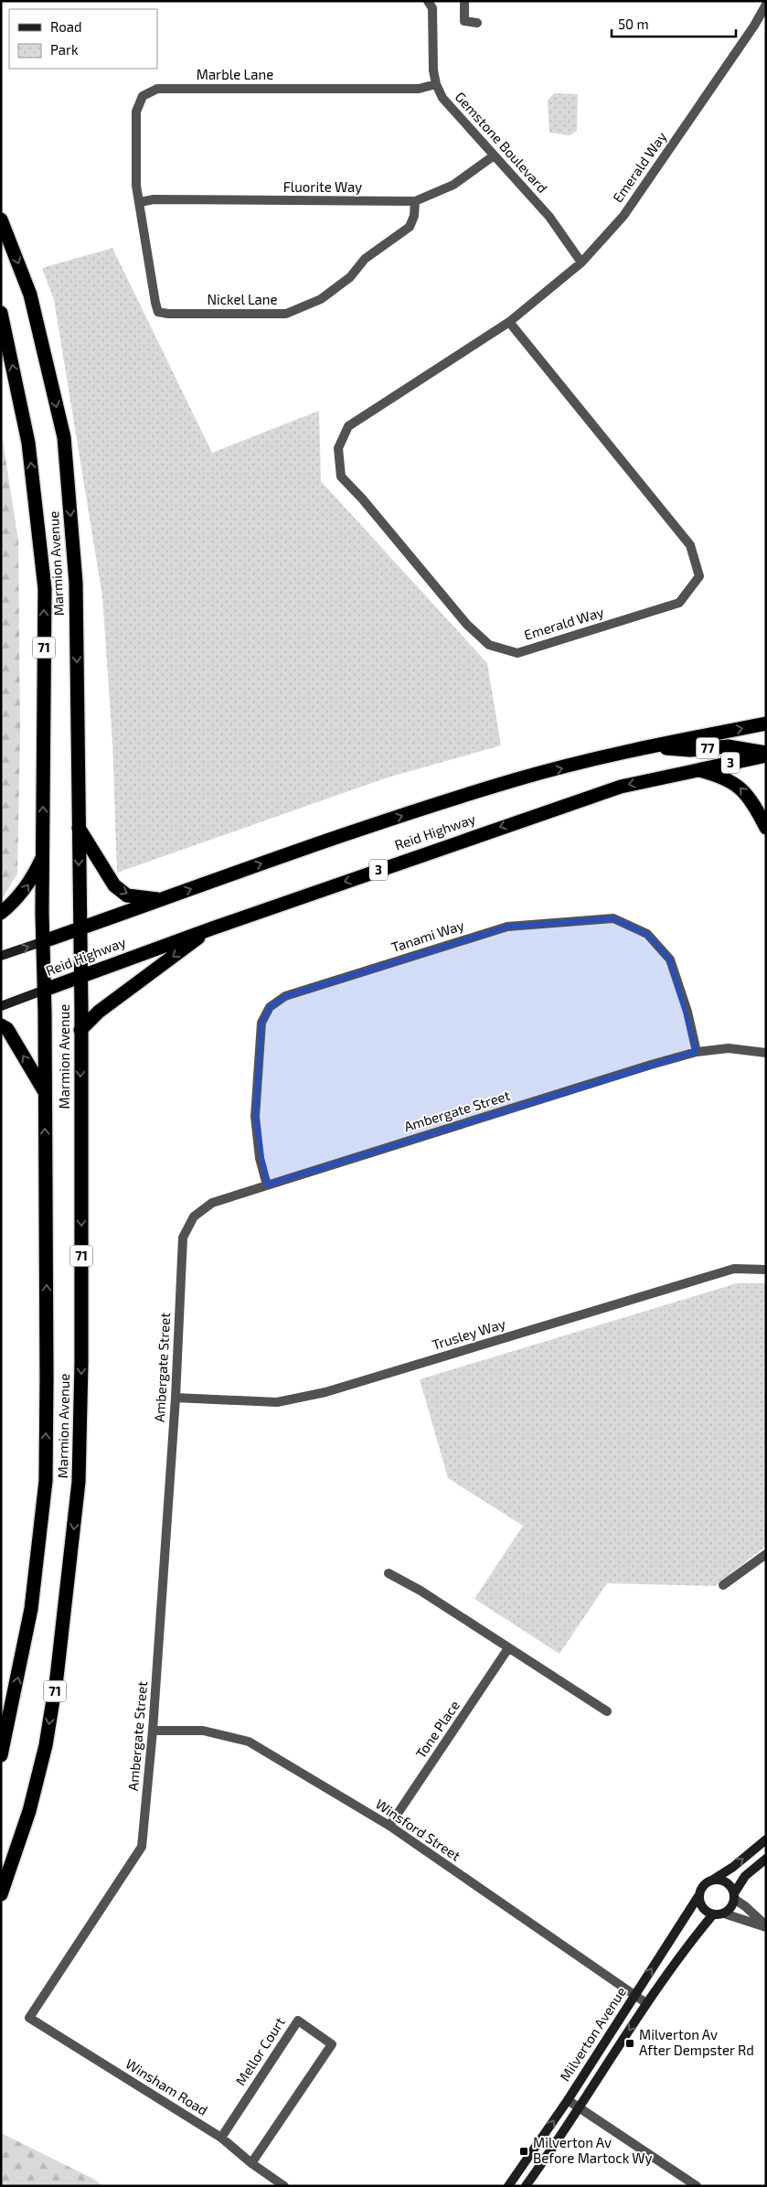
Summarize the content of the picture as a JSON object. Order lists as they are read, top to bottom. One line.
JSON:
{"streets":{"highway":["Marmion Avenue","71","77","3","Reid Highway"],"street":["Marble Lane","Gemstone Boulevard","Emerald Way","Fluorite Way","Nickel Lane","Tanami Way","Ambergate Street","Trusley Way","Tone Place","Winsford Street","Milverton Avenue","Mellor Court","Winsham Road"]},"crossings":[["Marble Lane","Gemstone Boulevard"],["Marble Lane","Fluorite Way"],["Marble Lane","Nickel Lane"],["Gemstone Boulevard","Emerald Way"],["Gemstone Boulevard","Fluorite Way"],["Fluorite Way","Nickel Lane"],["Marmion Avenue","Reid Highway"],["77","Reid Highway"],["Tanami Way","Ambergate Street"],["Ambergate Street","Trusley Way"],["Ambergate Street","Winsford Street"],["Ambergate Street","Winsham Road"],["Tone Place","Winsford Street"],["Winsford Street","Milverton Avenue"],["Mellor Court","Winsham Road"]],"places":{"transit":["Milverton Av After Dempster Rd","Milverton Av Before Martock Wy"]},"legend":["Road","Park"],"scale_bar":"50 m"}
